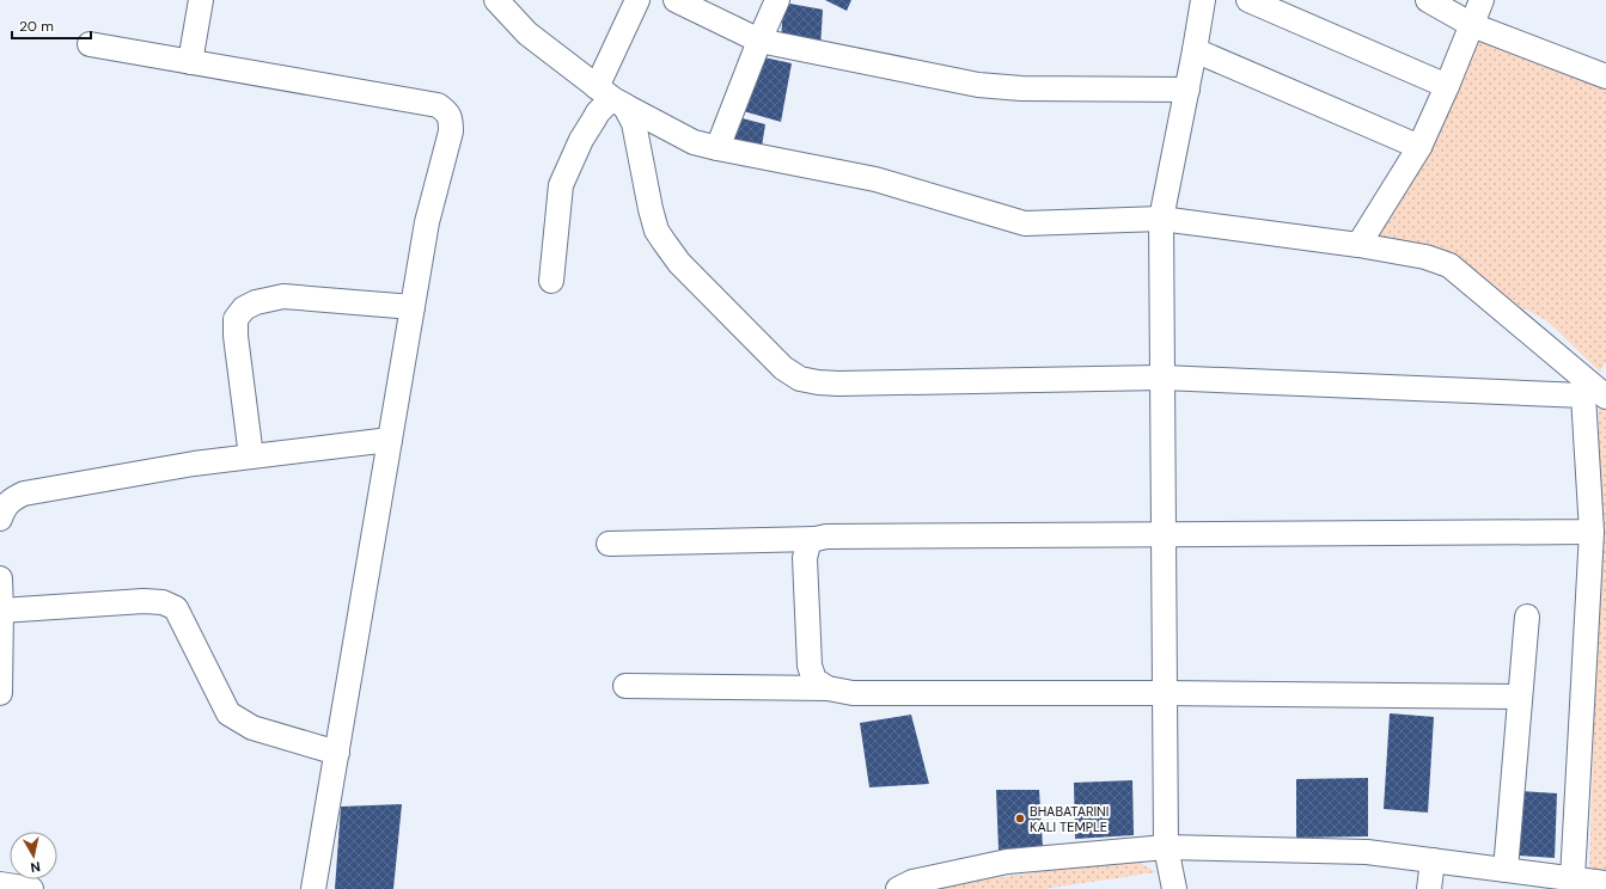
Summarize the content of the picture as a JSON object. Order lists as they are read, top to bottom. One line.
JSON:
{"places":["BHABATARINI KALI TEMPLE"],"scale_bar":"20 m","north":"bottom"}
